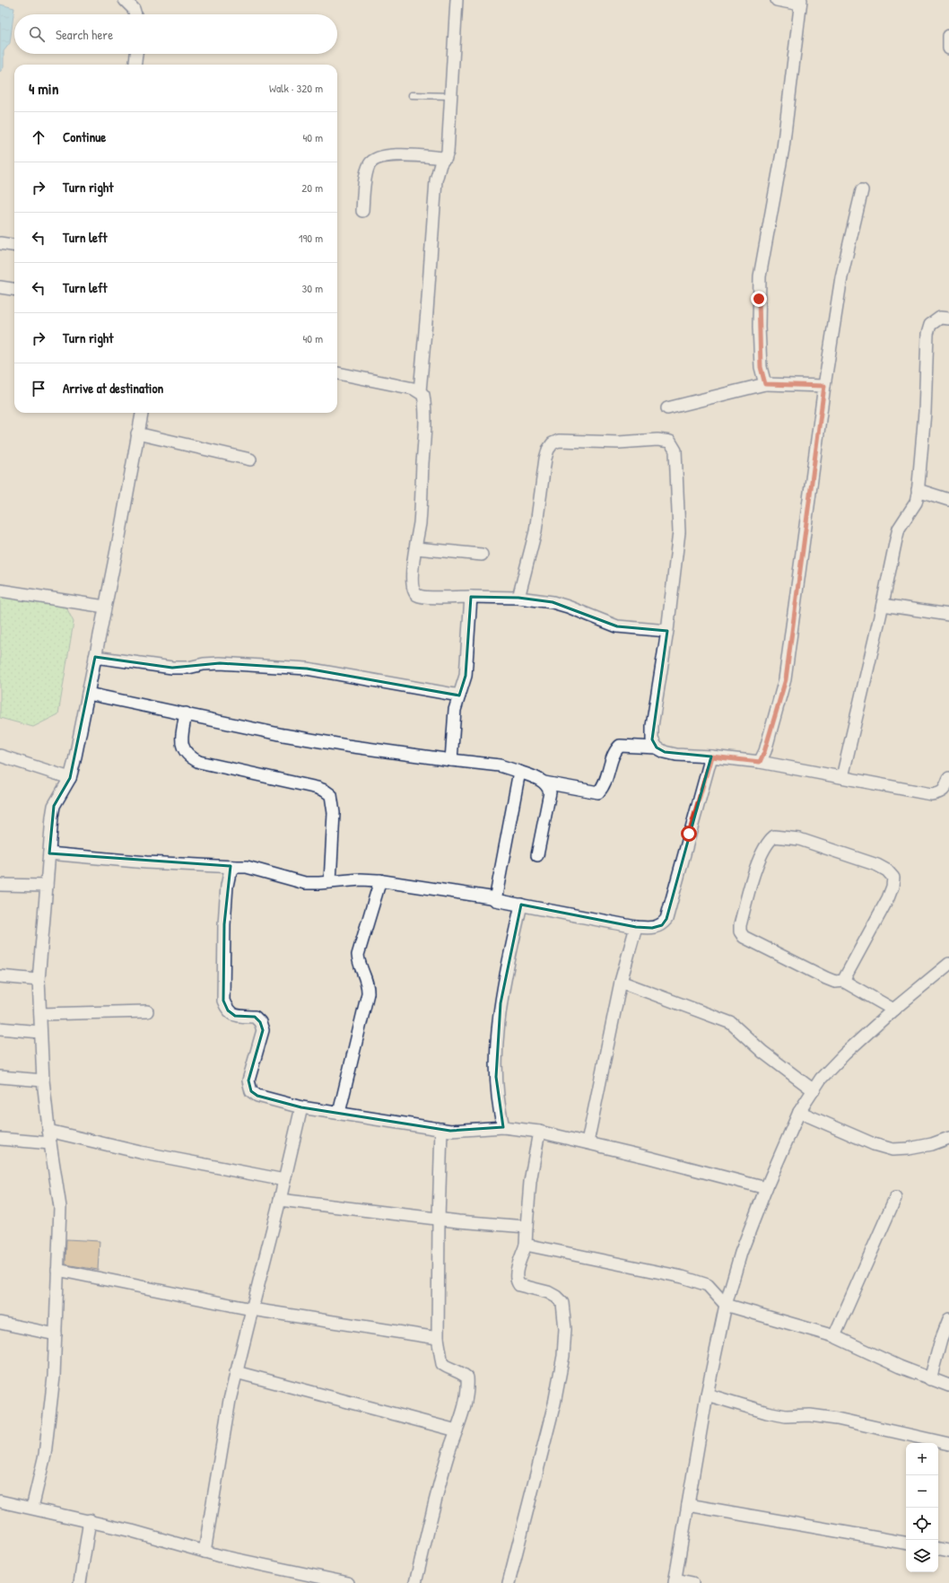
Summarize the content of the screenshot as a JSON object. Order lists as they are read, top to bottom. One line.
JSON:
{"page":{"search":"Search here","heading":["4 min","Walk · 320 m"],"list":[["Continue","40 m"],["Turn right","20 m"],["Turn left","190 m"],["Turn left","30 m"],["Turn right","40 m"],"Arrive at destination"],"map_buttons":["+","−"]}}
